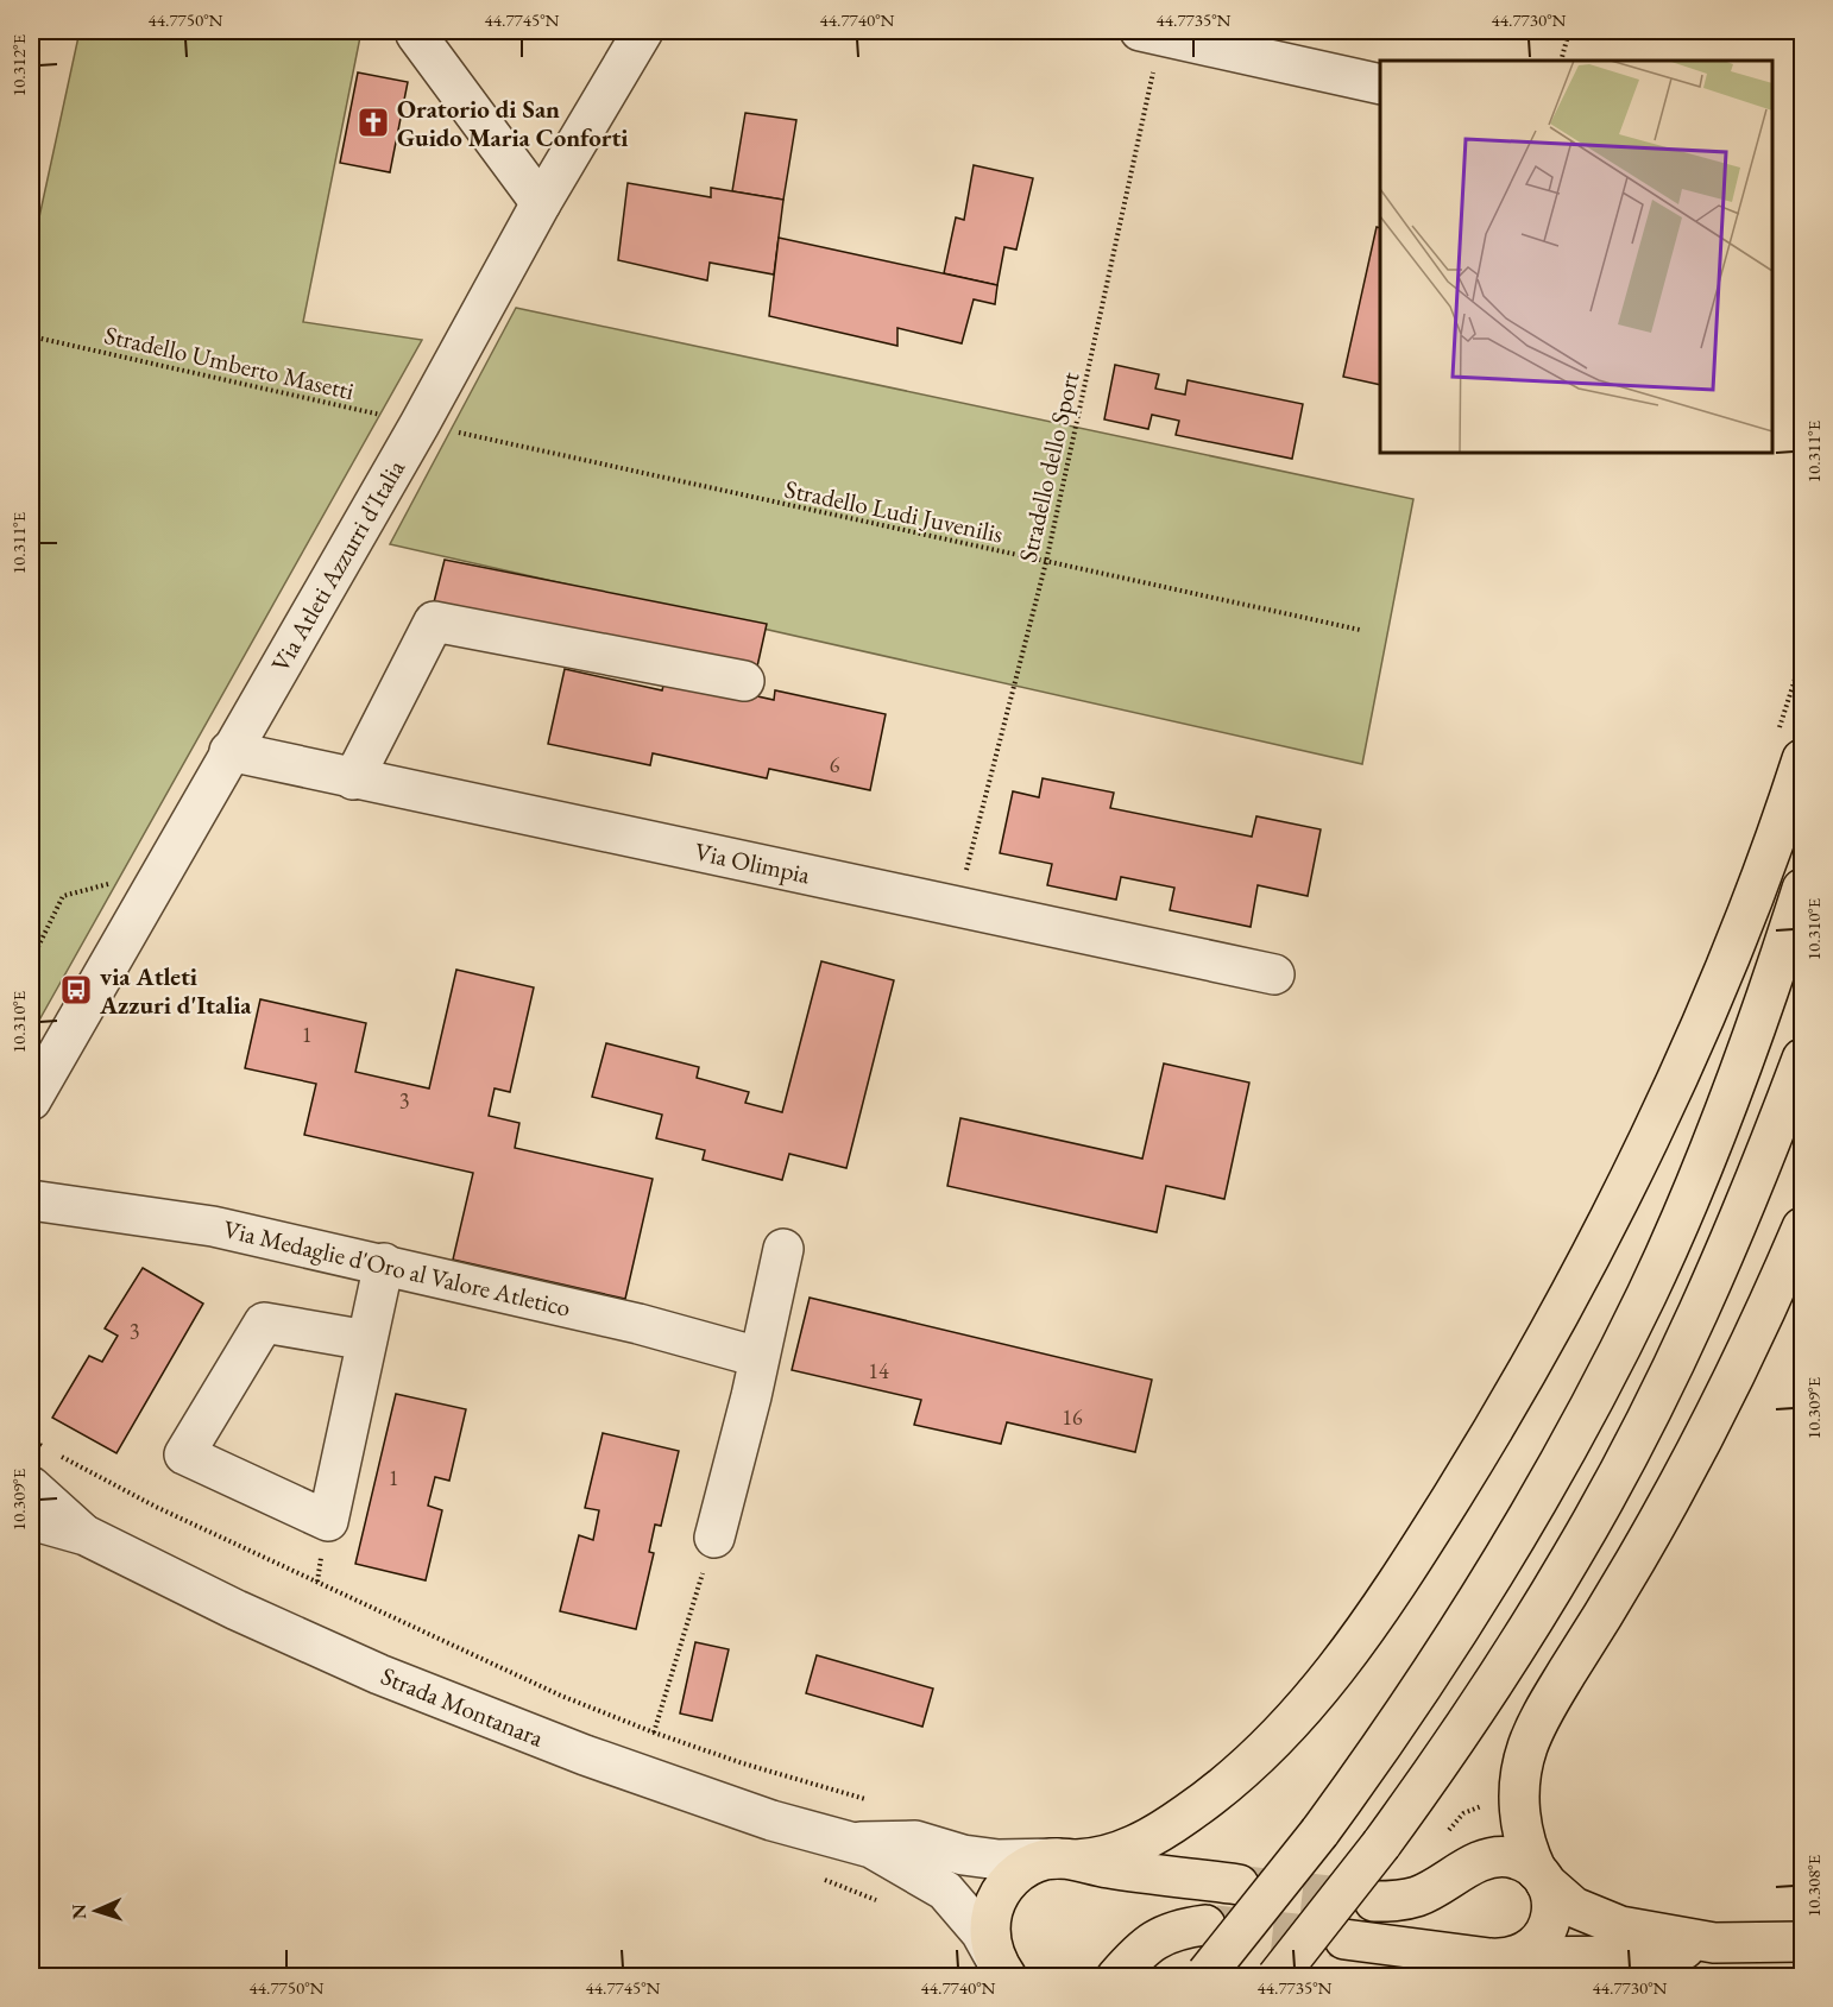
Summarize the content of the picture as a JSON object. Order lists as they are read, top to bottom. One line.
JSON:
{"streets":{"main road":["Strada Montanara"],"street":["Via Atleti Azzurri d'Italia","Via Olimpia","Via Medaglie d'Oro al Valore Atletico"],"path":["Stradello Umberto Masetti","Stradello dello Sport","Stradello Ludi Juvenilis"]},"crossings":[["Stradello Umberto Masetti","Stradello Ludi Juvenilis"],["Stradello Umberto Masetti","Via Atleti Azzurri d'Italia"],["Stradello dello Sport","Stradello Ludi Juvenilis"],["Stradello dello Sport","Via Olimpia"],["Stradello Ludi Juvenilis","Via Atleti Azzurri d'Italia"],["Via Atleti Azzurri d'Italia","Via Olimpia"]],"places":{"church":["Oratorio di San Guido Maria Conforti"],"bus stop":["via Atleti Azzuri d'Italia"]},"house_numbers":["6","1","3","3","14","16","1"],"north":"left","coordinates":["44.7750°N","44.7745°N","44.7740°N","44.7735°N","44.7730°N","10.312°E","10.311°E","10.310°E","10.309°E","10.308°E"]}
